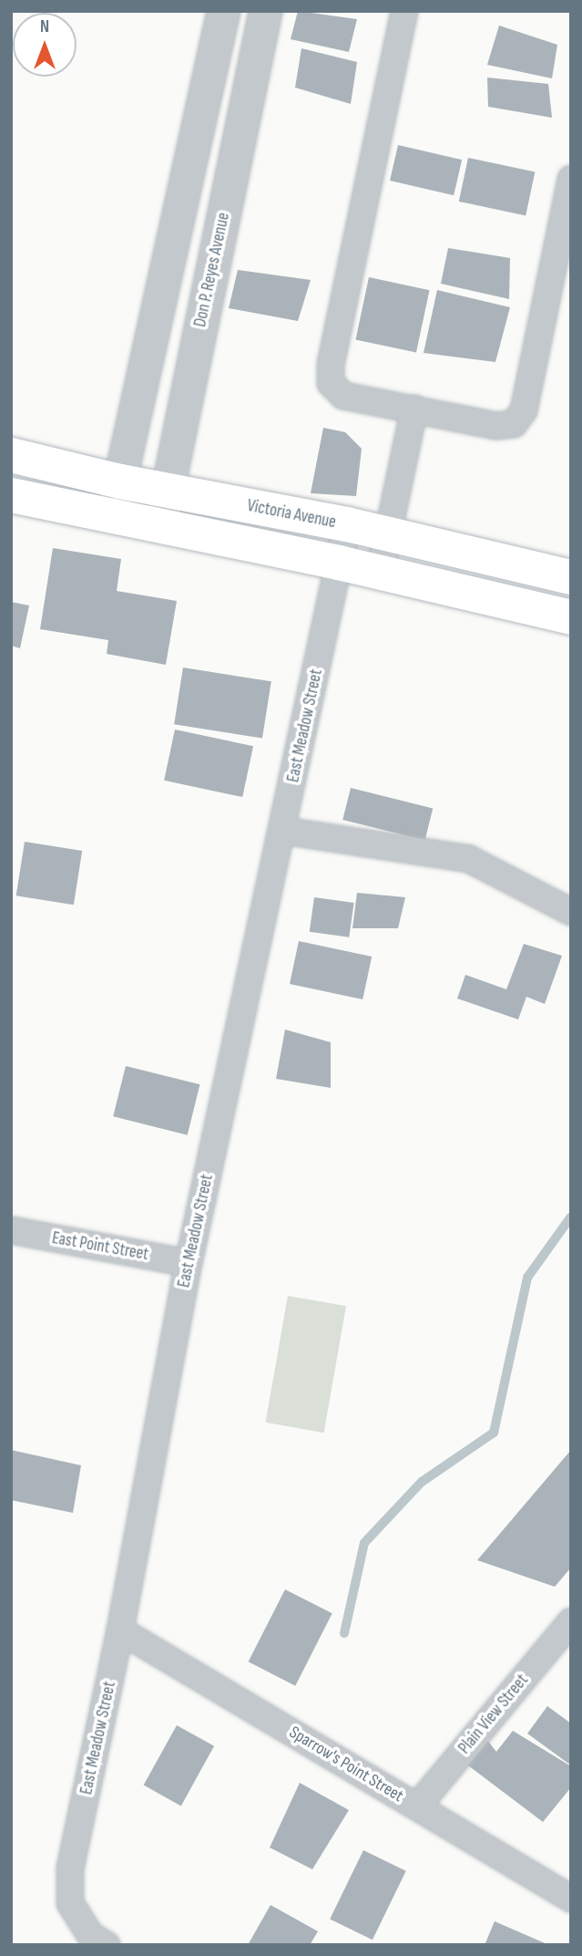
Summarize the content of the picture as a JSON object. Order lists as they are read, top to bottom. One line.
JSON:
{"streets":{"main road":["Victoria Avenue"],"street":["Don P. Reyes Avenue","East Meadow Street","East Point Street","Plain View Street","Sparrow's Point Street"]},"crossings":[["Don P. Reyes Avenue","Victoria Avenue"],["Victoria Avenue","East Meadow Street"],["East Meadow Street","East Point Street"],["East Meadow Street","Sparrow's Point Street"],["Plain View Street","Sparrow's Point Street"]],"north":"top"}
